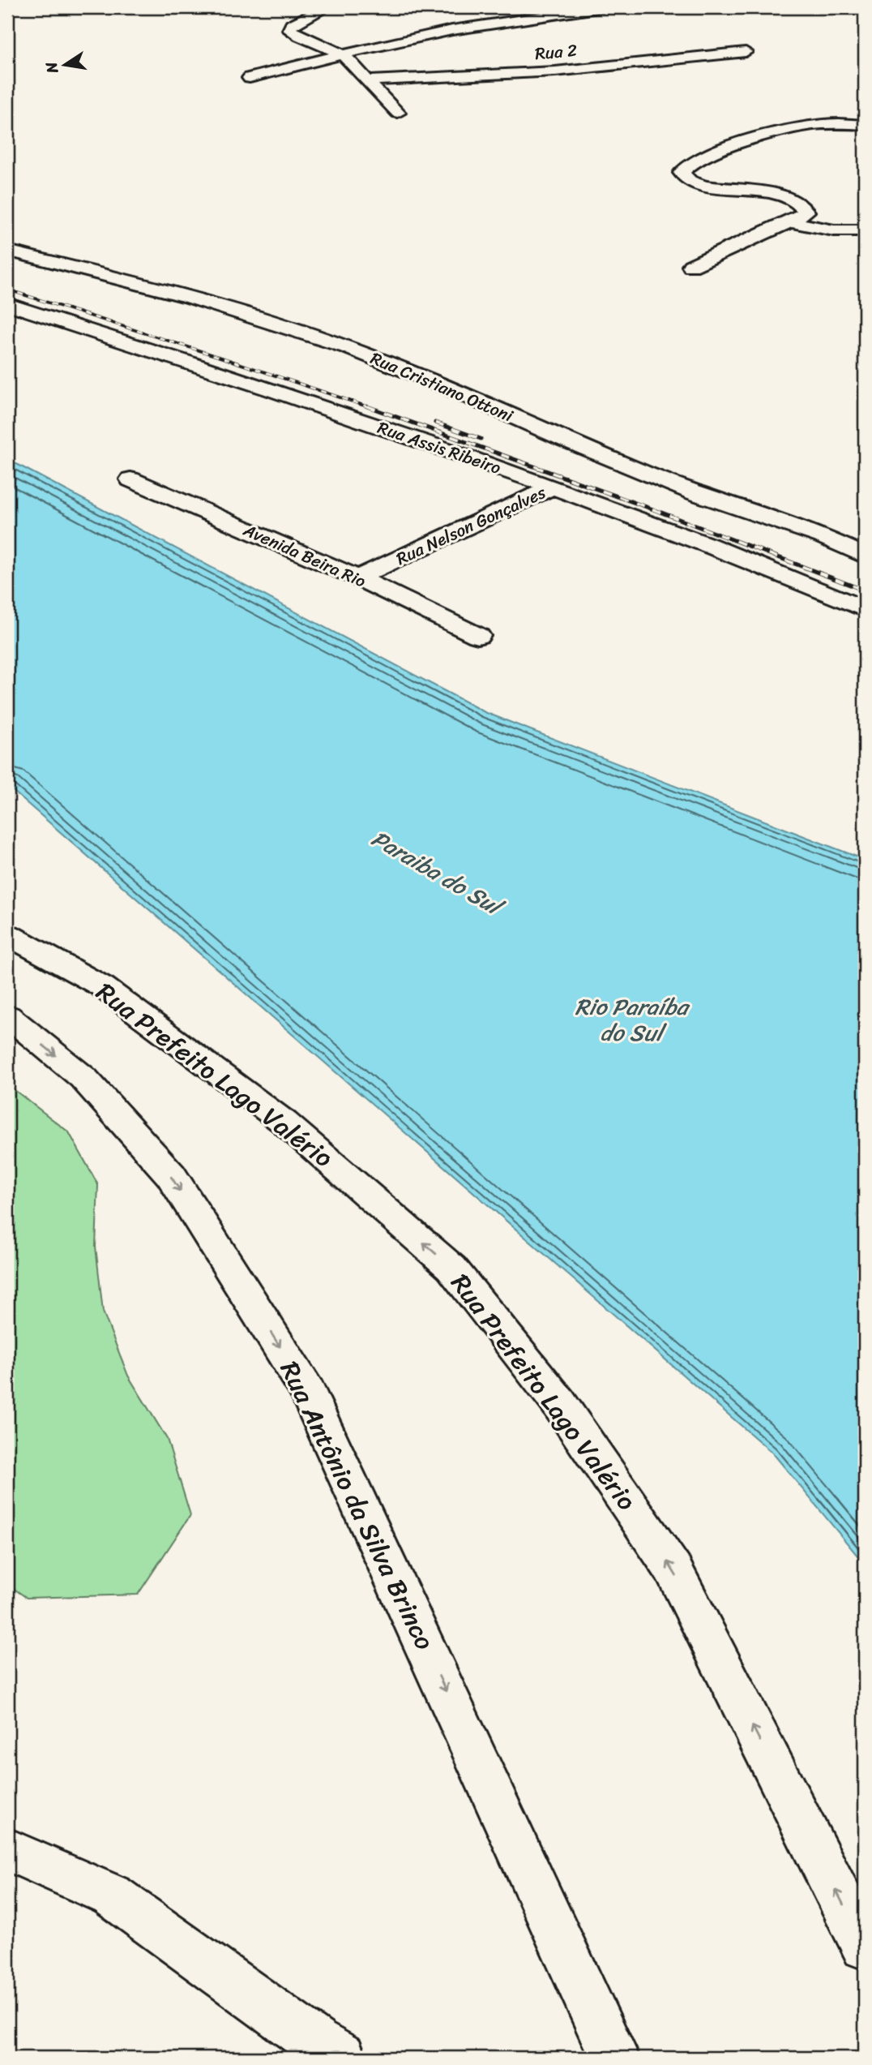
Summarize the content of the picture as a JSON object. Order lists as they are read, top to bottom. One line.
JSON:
{"streets":{"street":["Rua 2","Rua Cristiano Ottoni","Rua Assis Ribeiro","Rua Nelson Gonçalves","Avenida Beira Rio","Rua Prefeito Lago Valério","Rua Antônio da Silva Brinco"]},"crossings":[["Rua Assis Ribeiro","Rua Nelson Gonçalves"],["Rua Nelson Gonçalves","Avenida Beira Rio"]],"one_way":["Rua Prefeito Lago Valério","Rua Antônio da Silva Brinco"],"water":["Paraiba do Sul","Rio Paraíba do Sul"],"north":"left"}
